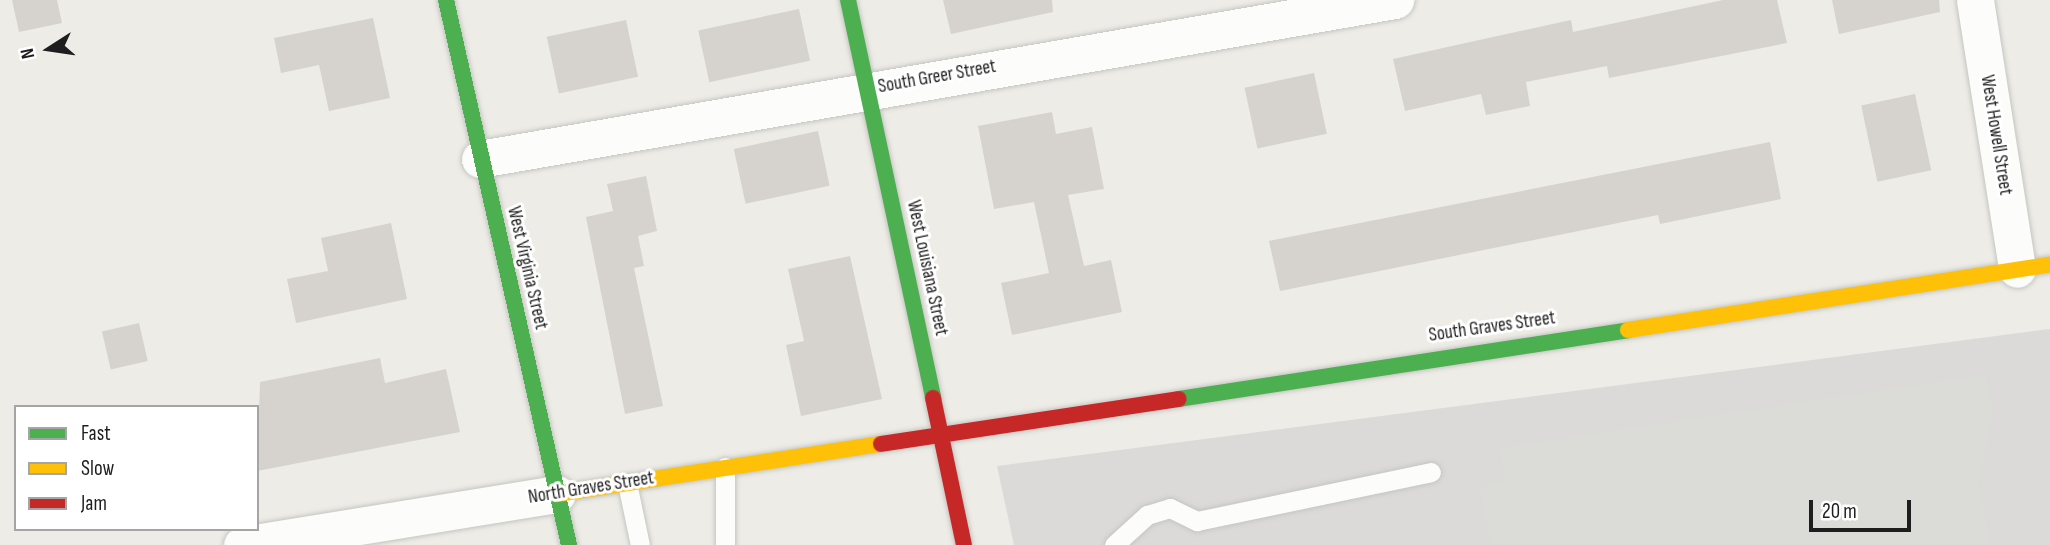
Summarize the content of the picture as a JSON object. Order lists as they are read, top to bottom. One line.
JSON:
{"streets":{"street":["South Greer Street","West Howell Street","West Virginia Street","West Louisiana Street","South Graves Street","North Graves Street"]},"crossings":[["South Greer Street","West Virginia Street"],["South Greer Street","West Louisiana Street"],["West Howell Street","South Graves Street"],["West Virginia Street","North Graves Street"],["West Louisiana Street","South Graves Street"],["West Louisiana Street","North Graves Street"],["South Graves Street","North Graves Street"]],"legend":["Fast","Slow","Jam"],"scale_bar":"20 m","north":"left"}
